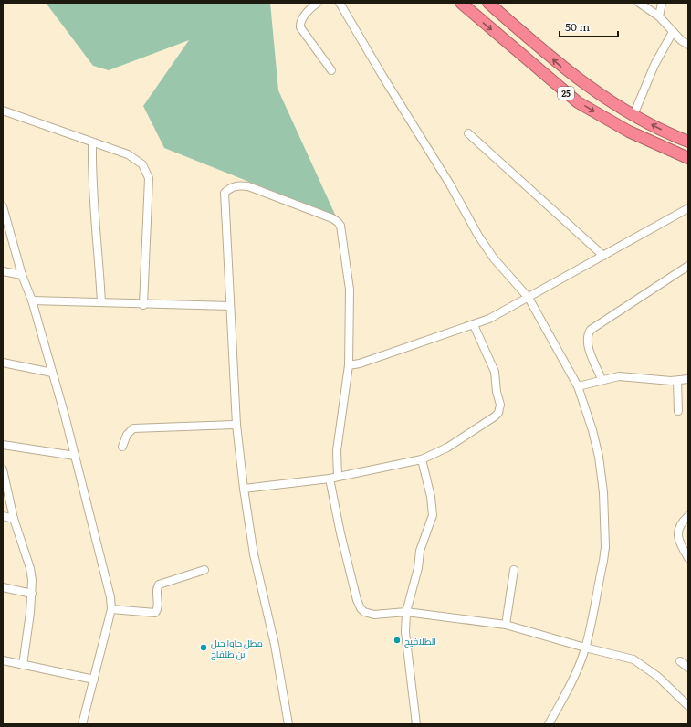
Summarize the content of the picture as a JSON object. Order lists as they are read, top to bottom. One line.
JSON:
{"streets":{"highway":["25"]},"places":["الطلافيح","مطل جاوا جبل ابن طلفاح"],"scale_bar":"50 m"}
